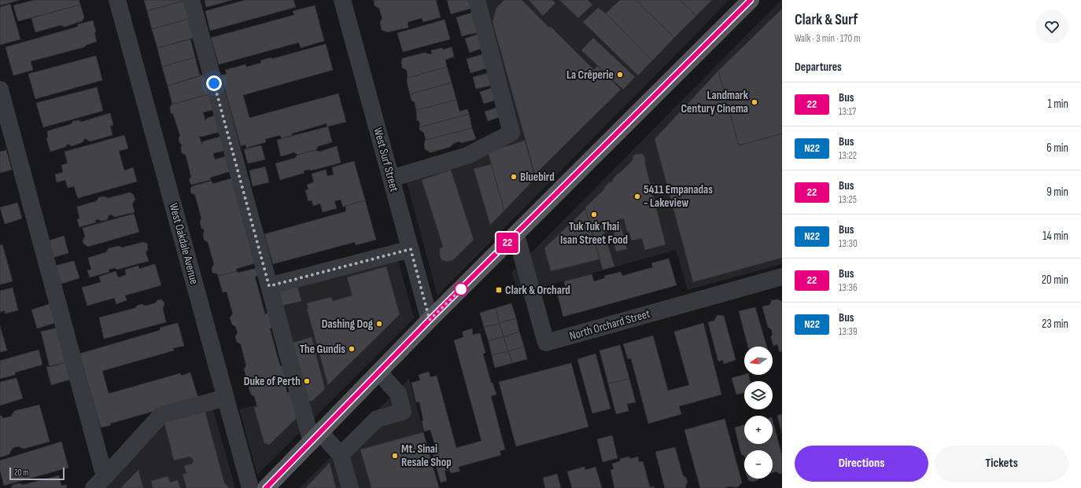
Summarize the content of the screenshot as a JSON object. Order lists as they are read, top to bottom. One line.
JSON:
{"streets":{"street":["West Surf Street","West Oakdale Avenue","North Orchard Street"]},"places":{"other":["La Crêperie","Landmark Century Cinema","Bluebird","5411 Empanadas - Lakeview","Tuk Tuk Thai Isan Street Food","Dashing Dog","The Gundis","Duke of Perth","Mt. Sinai Resale Shop"],"transit":["Clark & Orchard"]},"lines":["bus line 22"],"scale_bar":"20 m","north":"left","page":{"on_map":"22","heading":[["Clark & Surf","Walk · 3 min · 170 m"],"Departures"],"list":[{"mark":"22","name":"Bus","note":"13:17","value":"1 min"},{"mark":"N22","name":"Bus","note":"13:22","value":"6 min"},{"mark":"22","name":"Bus","note":"13:25","value":"9 min"},{"mark":"N22","name":"Bus","note":"13:30","value":"14 min"},{"mark":"22","name":"Bus","note":"13:36","value":"20 min"},{"mark":"N22","name":"Bus","note":"13:39","value":"23 min"}],"map_buttons":["+","−"],"buttons":["Directions","Tickets"],"scale":"20 m"}}
